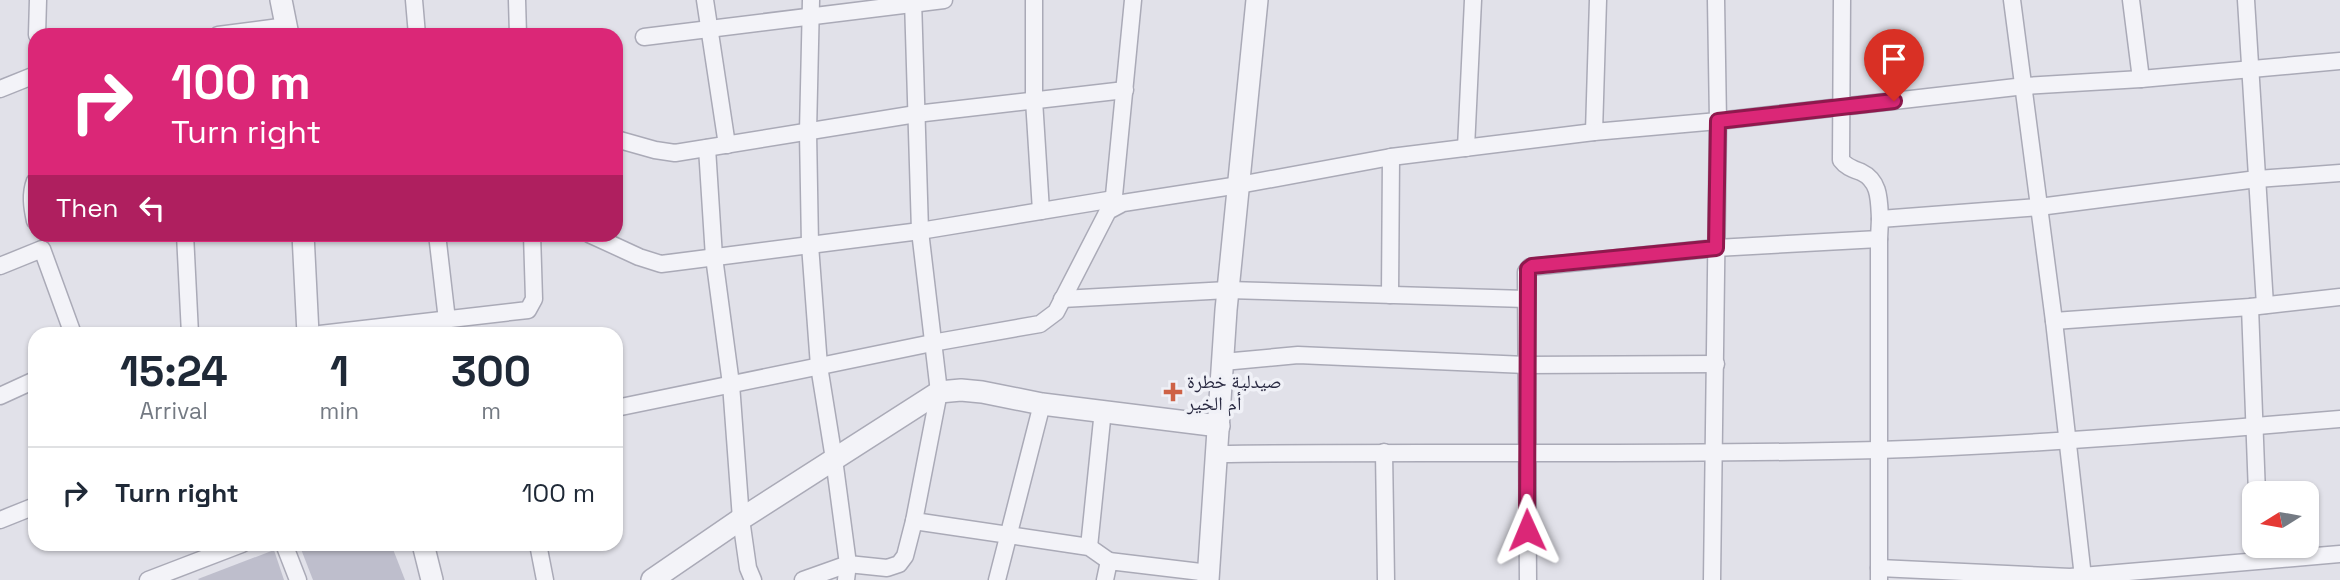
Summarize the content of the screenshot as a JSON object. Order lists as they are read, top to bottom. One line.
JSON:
{"places":{"health":["صيدلية خطرة أم الخير"]},"north":"left","page":{"turn":["100 m","Turn right"],"then":"Then","eta":["15:24","Arrival","1","min","300","m"],"list":[{"name":"Turn right","value":"100 m"}]}}
